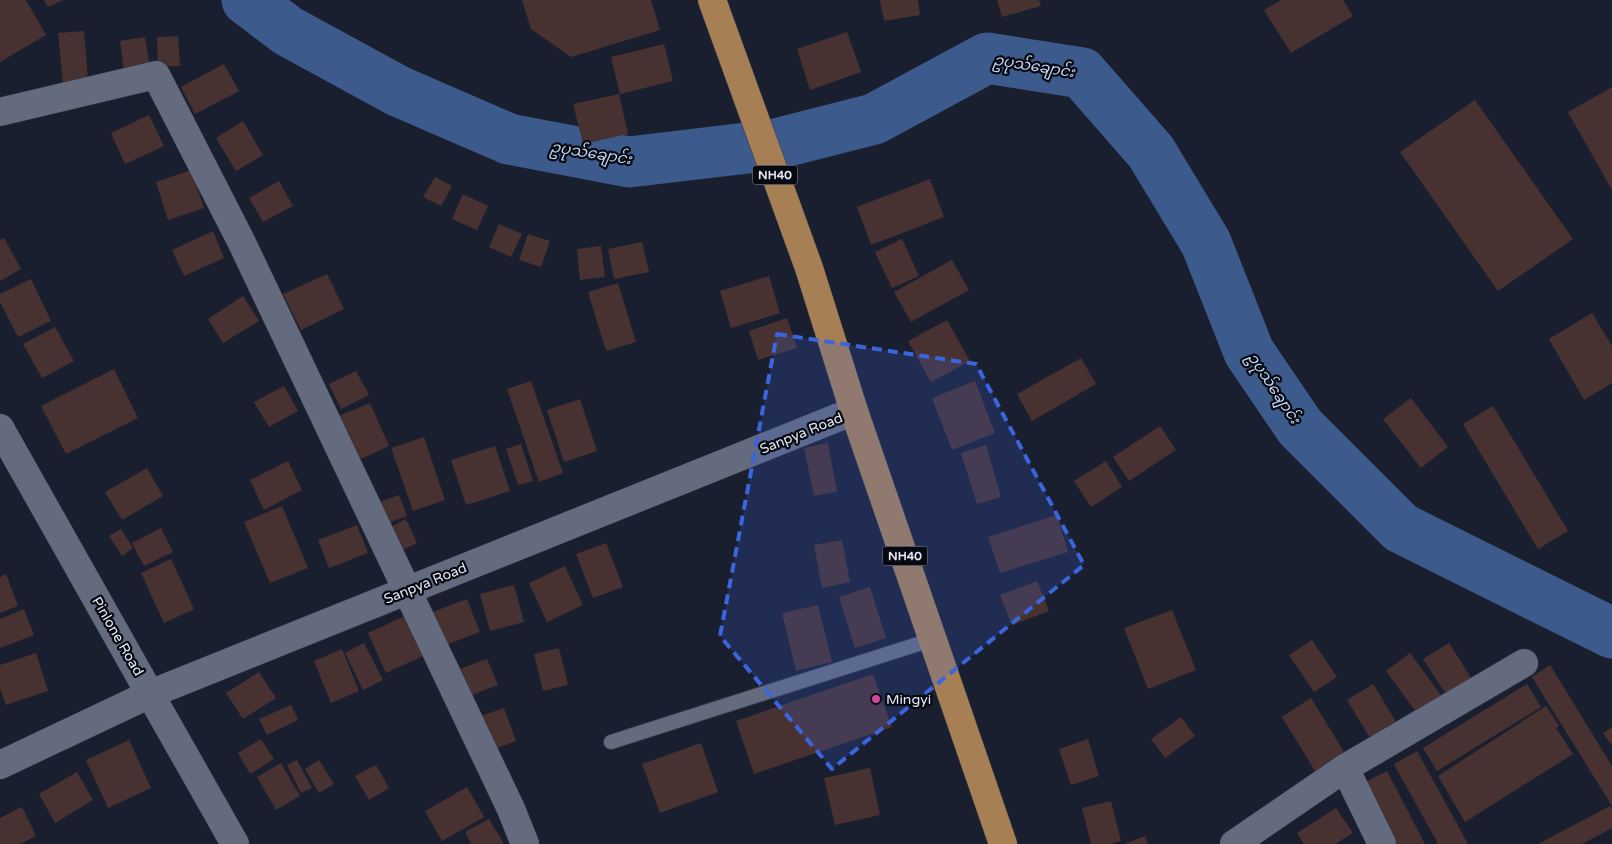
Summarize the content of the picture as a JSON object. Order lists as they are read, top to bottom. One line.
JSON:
{"streets":{"highway":["NH40"],"street":["Sanpya Road","Pinlone Road"]},"crossings":[["NH40","Sanpya Road"],["Sanpya Road","Pinlone Road"]],"water":["ဥပုသ်ချောင်း"],"places":["Mingyi"]}
